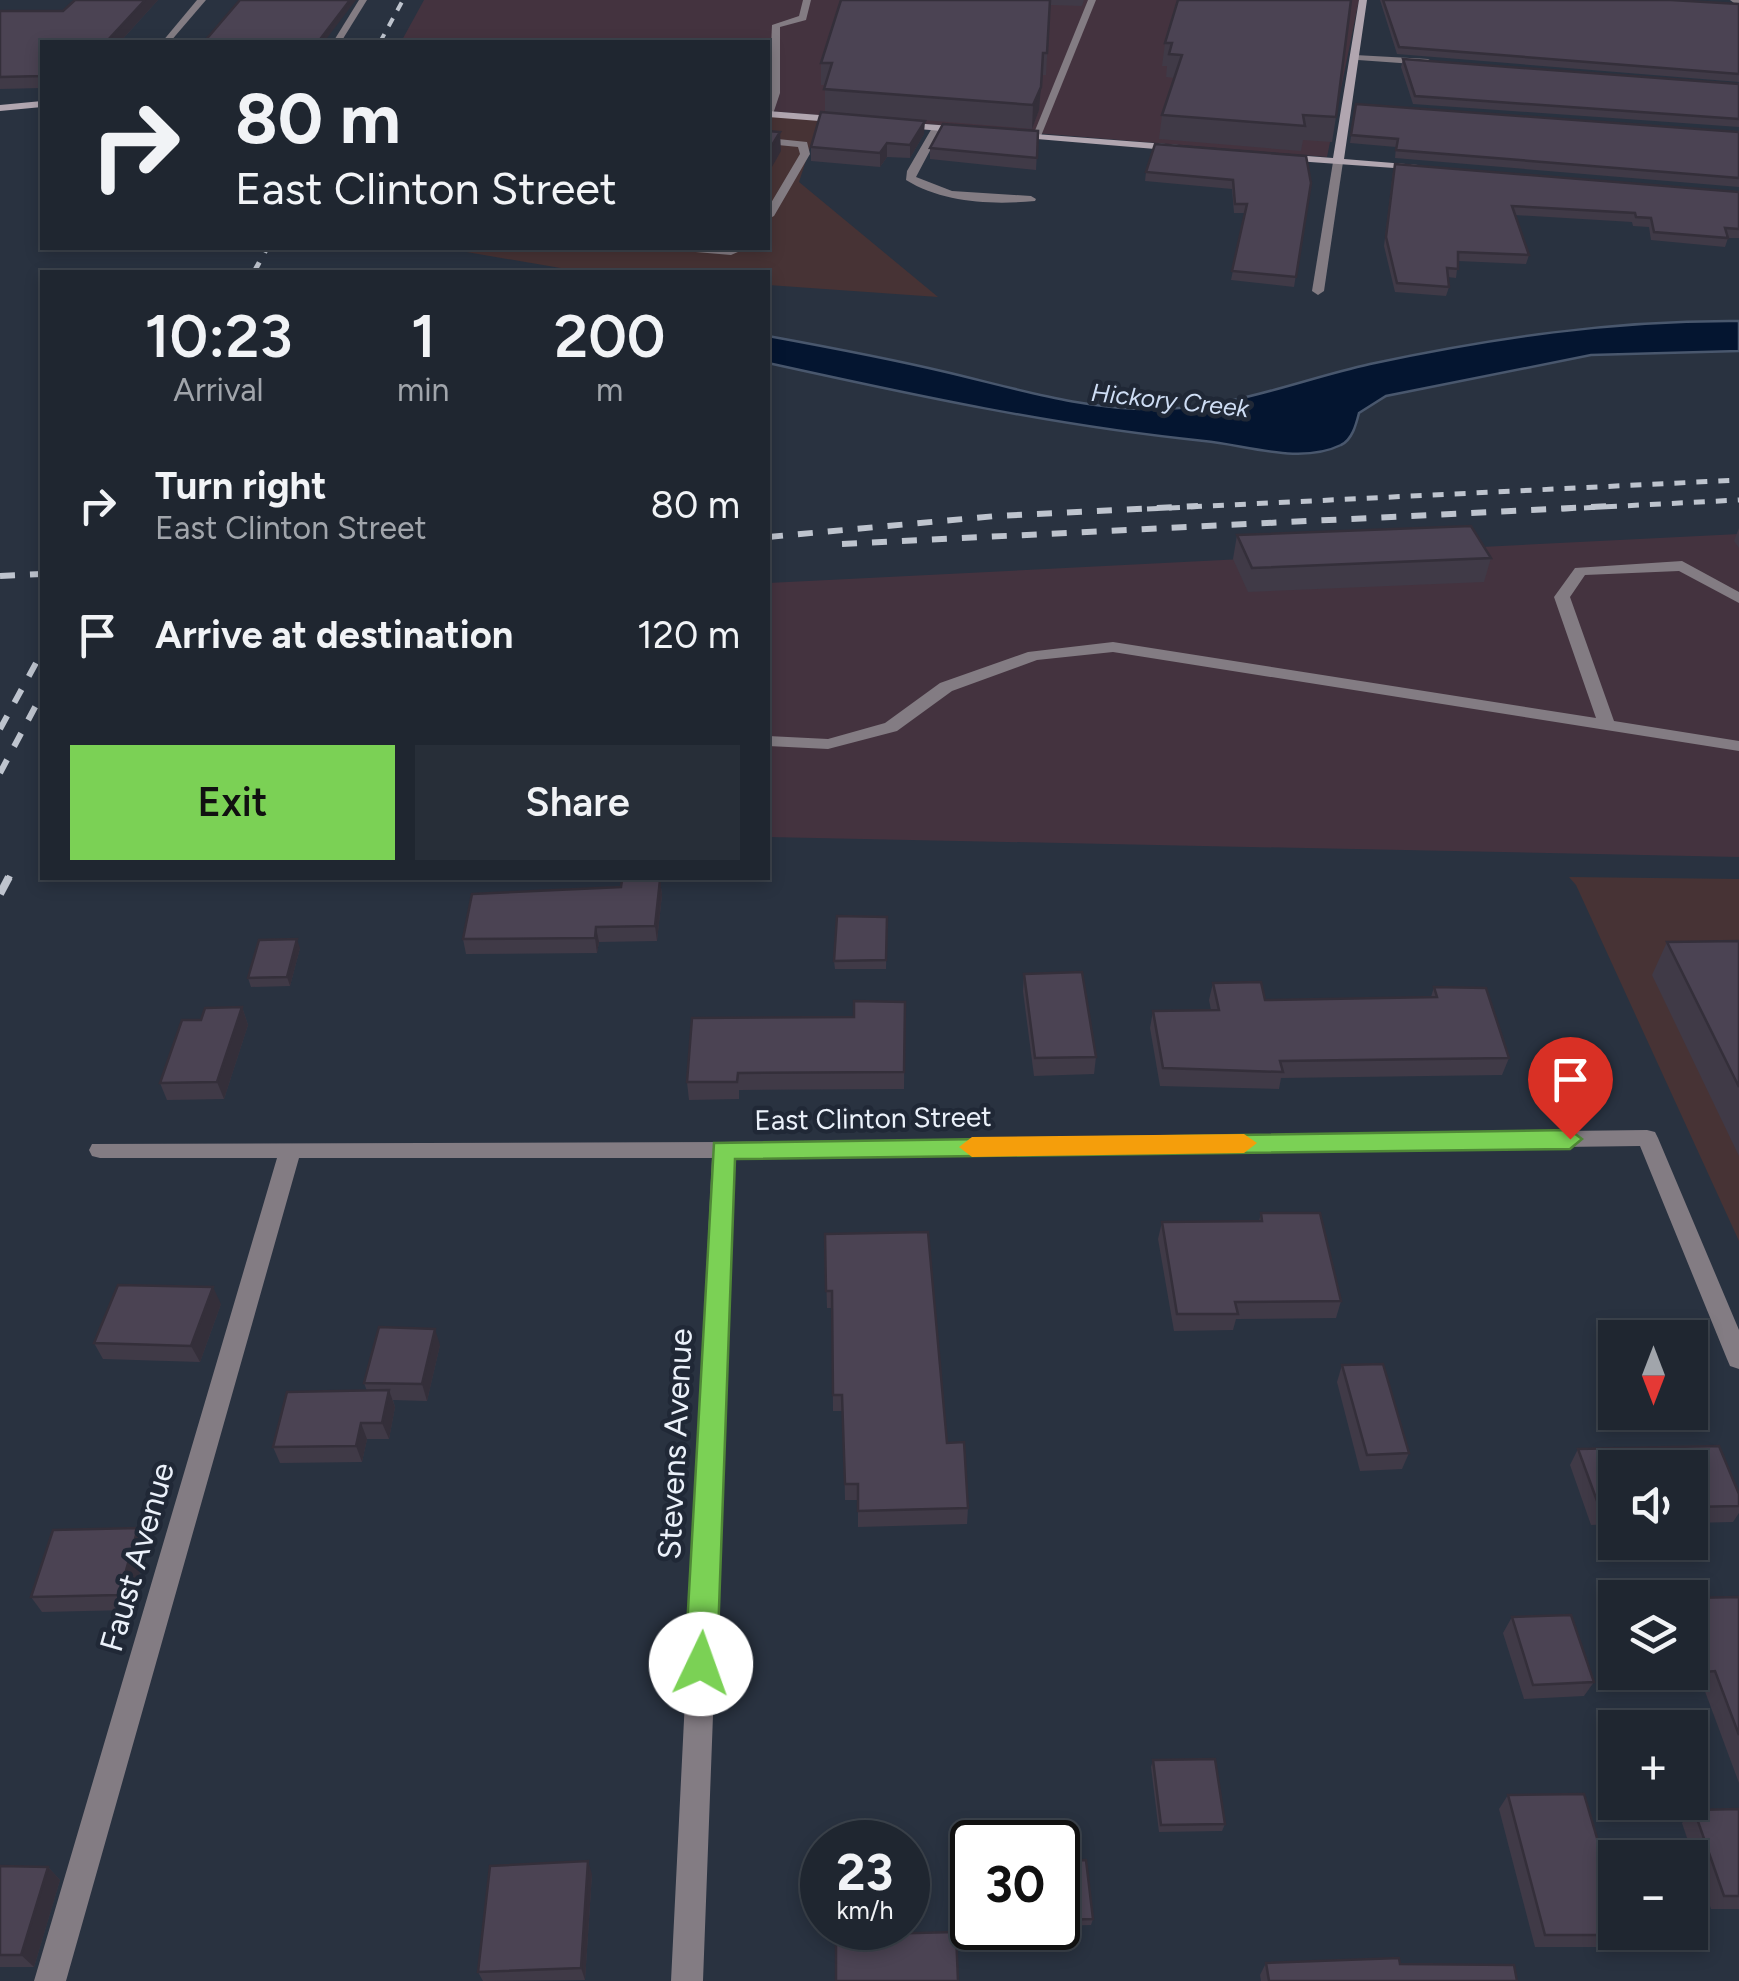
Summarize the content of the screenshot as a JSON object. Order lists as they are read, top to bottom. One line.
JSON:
{"streets":{"street":["East Clinton Street","Stevens Avenue","Faust Avenue"]},"crossings":[["East Clinton Street","Stevens Avenue"],["East Clinton Street","Faust Avenue"]],"water":["Hickory Creek"],"north":"bottom","page":{"turn":["80 m","East Clinton Street"],"eta":["10:23","Arrival","1","min","200","m"],"list":[{"name":"Turn right","note":"East Clinton Street","value":"80 m"},{"name":"Arrive at destination","value":"120 m"}],"buttons":["Exit","Share"],"map_buttons":["+","−"],"speed":"23 km/h","limit":"30"}}
